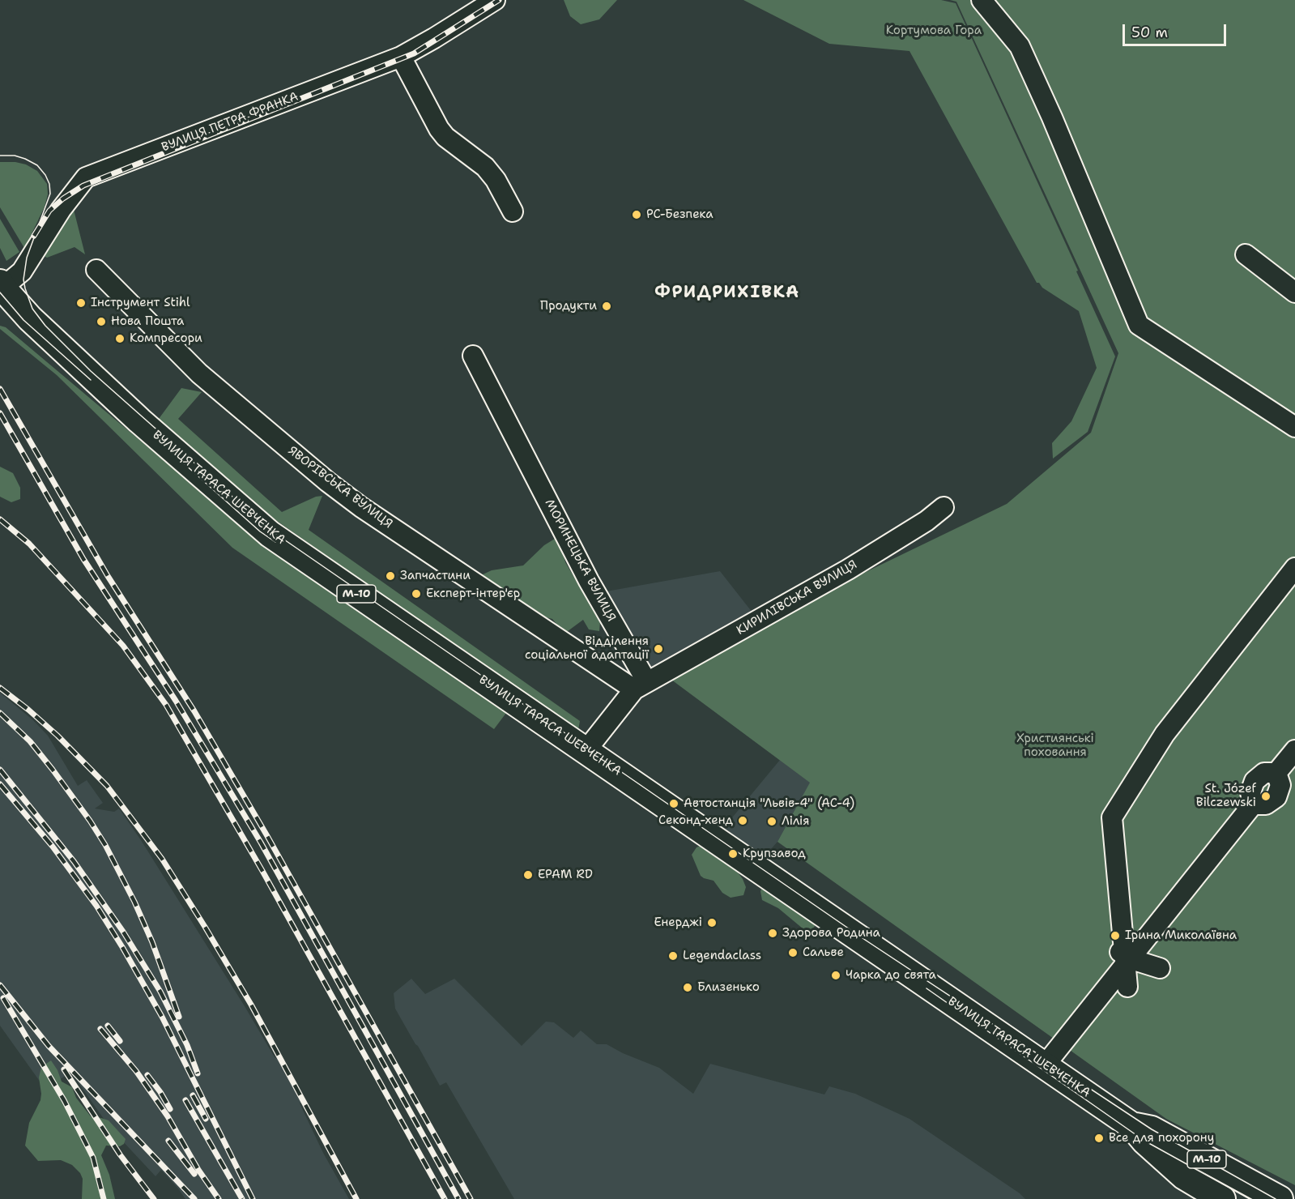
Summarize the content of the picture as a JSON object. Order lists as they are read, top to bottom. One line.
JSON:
{"streets":{"main road":["ВУЛИЦЯ ТАРАСА ШЕВЧЕНКА","М-10"],"street":["ВУЛИЦЯ ПЕТРА ФРАНКА","ЯВОРІВСЬКА ВУЛИЦЯ","МОРИНЕЦЬКА ВУЛИЦЯ","КИРИЛІВСЬКА ВУЛИЦЯ"]},"crossings":[["ВУЛИЦЯ ПЕТРА ФРАНКА","ВУЛИЦЯ ТАРАСА ШЕВЧЕНКА"],["ЯВОРІВСЬКА ВУЛИЦЯ","МОРИНЕЦЬКА ВУЛИЦЯ"],["ЯВОРІВСЬКА ВУЛИЦЯ","КИРИЛІВСЬКА ВУЛИЦЯ"],["МОРИНЕЦЬКА ВУЛИЦЯ","КИРИЛІВСЬКА ВУЛИЦЯ"]],"districts":["ФРИДРИХІВКА"],"parks":["Кортумова Гора","Християнські поховання"],"places":["РС-Безпека","Інструмент Stihl","Продукти","Нова Пошта","Компресори","Запчастини","Експерт-інтер'єр","Відділення соціальної адаптації","St. Józef Bilczewski","Автостанція \"Львів-4\" (АС-4)","Секонд-хенд","Лілія","Крупзавод","EPAM RD","Енерджі","Здорова Родина","Ірина Миколаївна","Сальве","Legendaclass","Чарка до свята","Близенько","Все для похорону"],"scale_bar":"50 m"}
